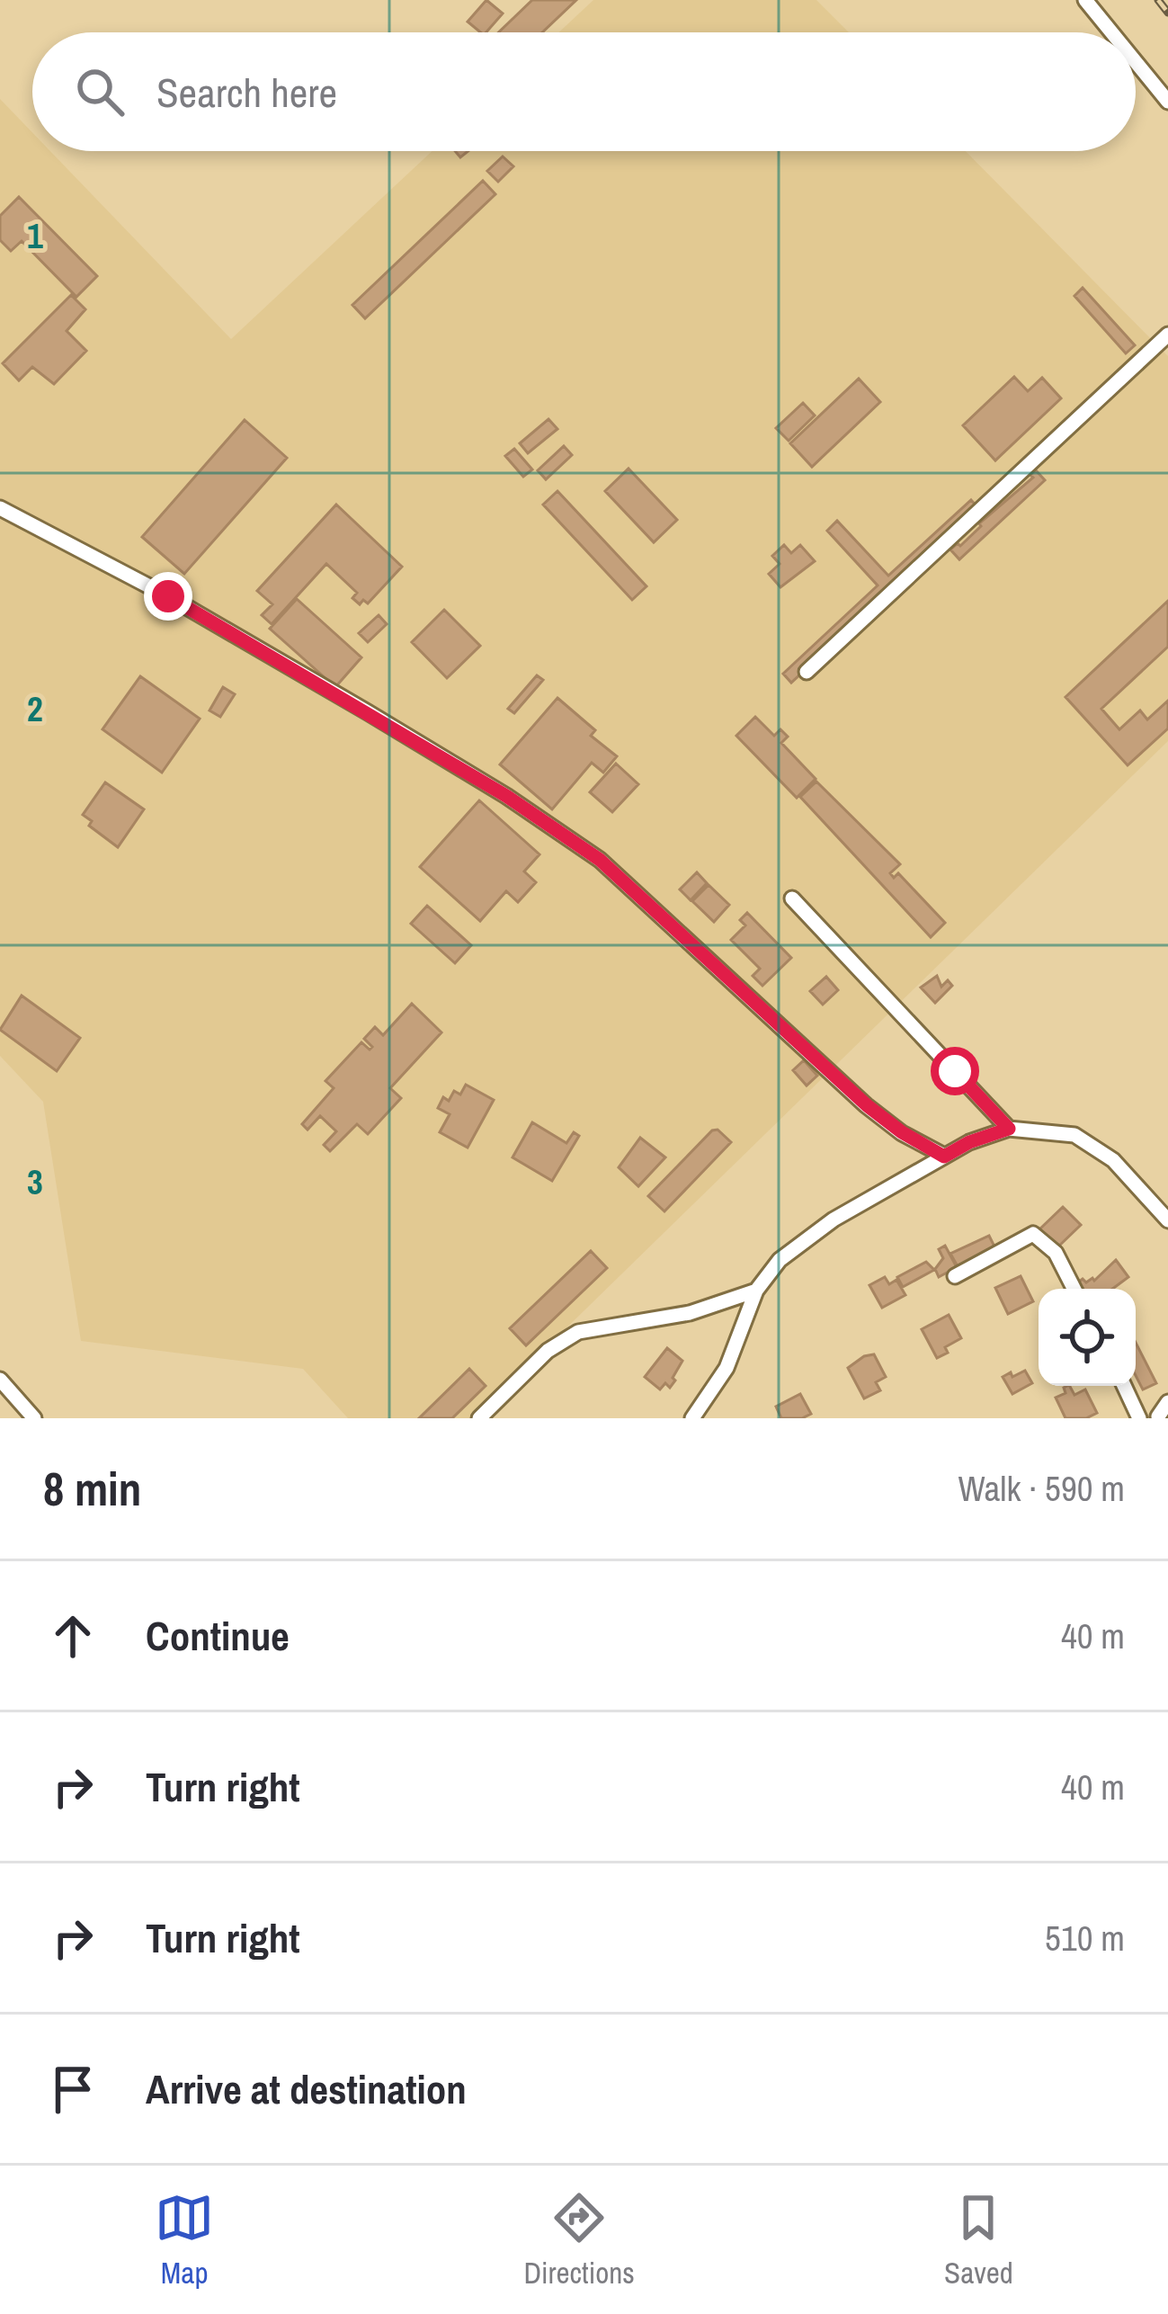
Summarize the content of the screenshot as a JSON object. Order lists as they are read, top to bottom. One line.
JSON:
{"page":{"search":"Search here","heading":["8 min","Walk · 590 m"],"list":[["Continue","40 m"],["Turn right","40 m"],["Turn right","510 m"],"Arrive at destination"],"nav":["Map","Directions","Saved"]},"grid":{"rows":["1","2","3"]}}
